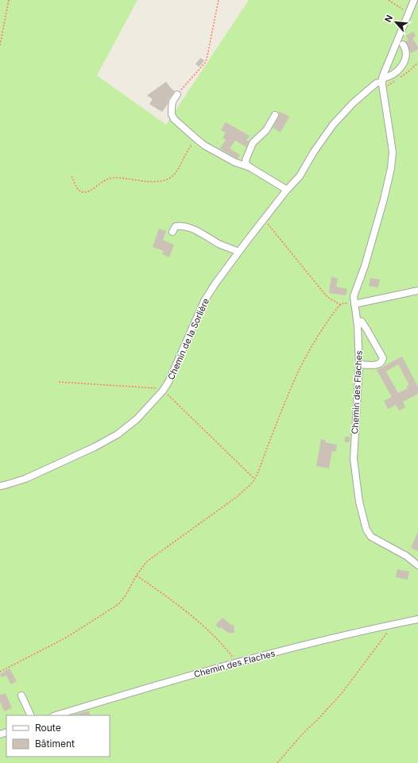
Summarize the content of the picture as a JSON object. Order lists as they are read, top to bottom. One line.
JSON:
{"streets":{"street":["Chemin de la Sorlière","Chemin des Flaches"]},"crossings":[["Chemin de la Sorlière","Chemin des Flaches"]],"legend":["Route","Bâtiment"],"north":"top left"}
